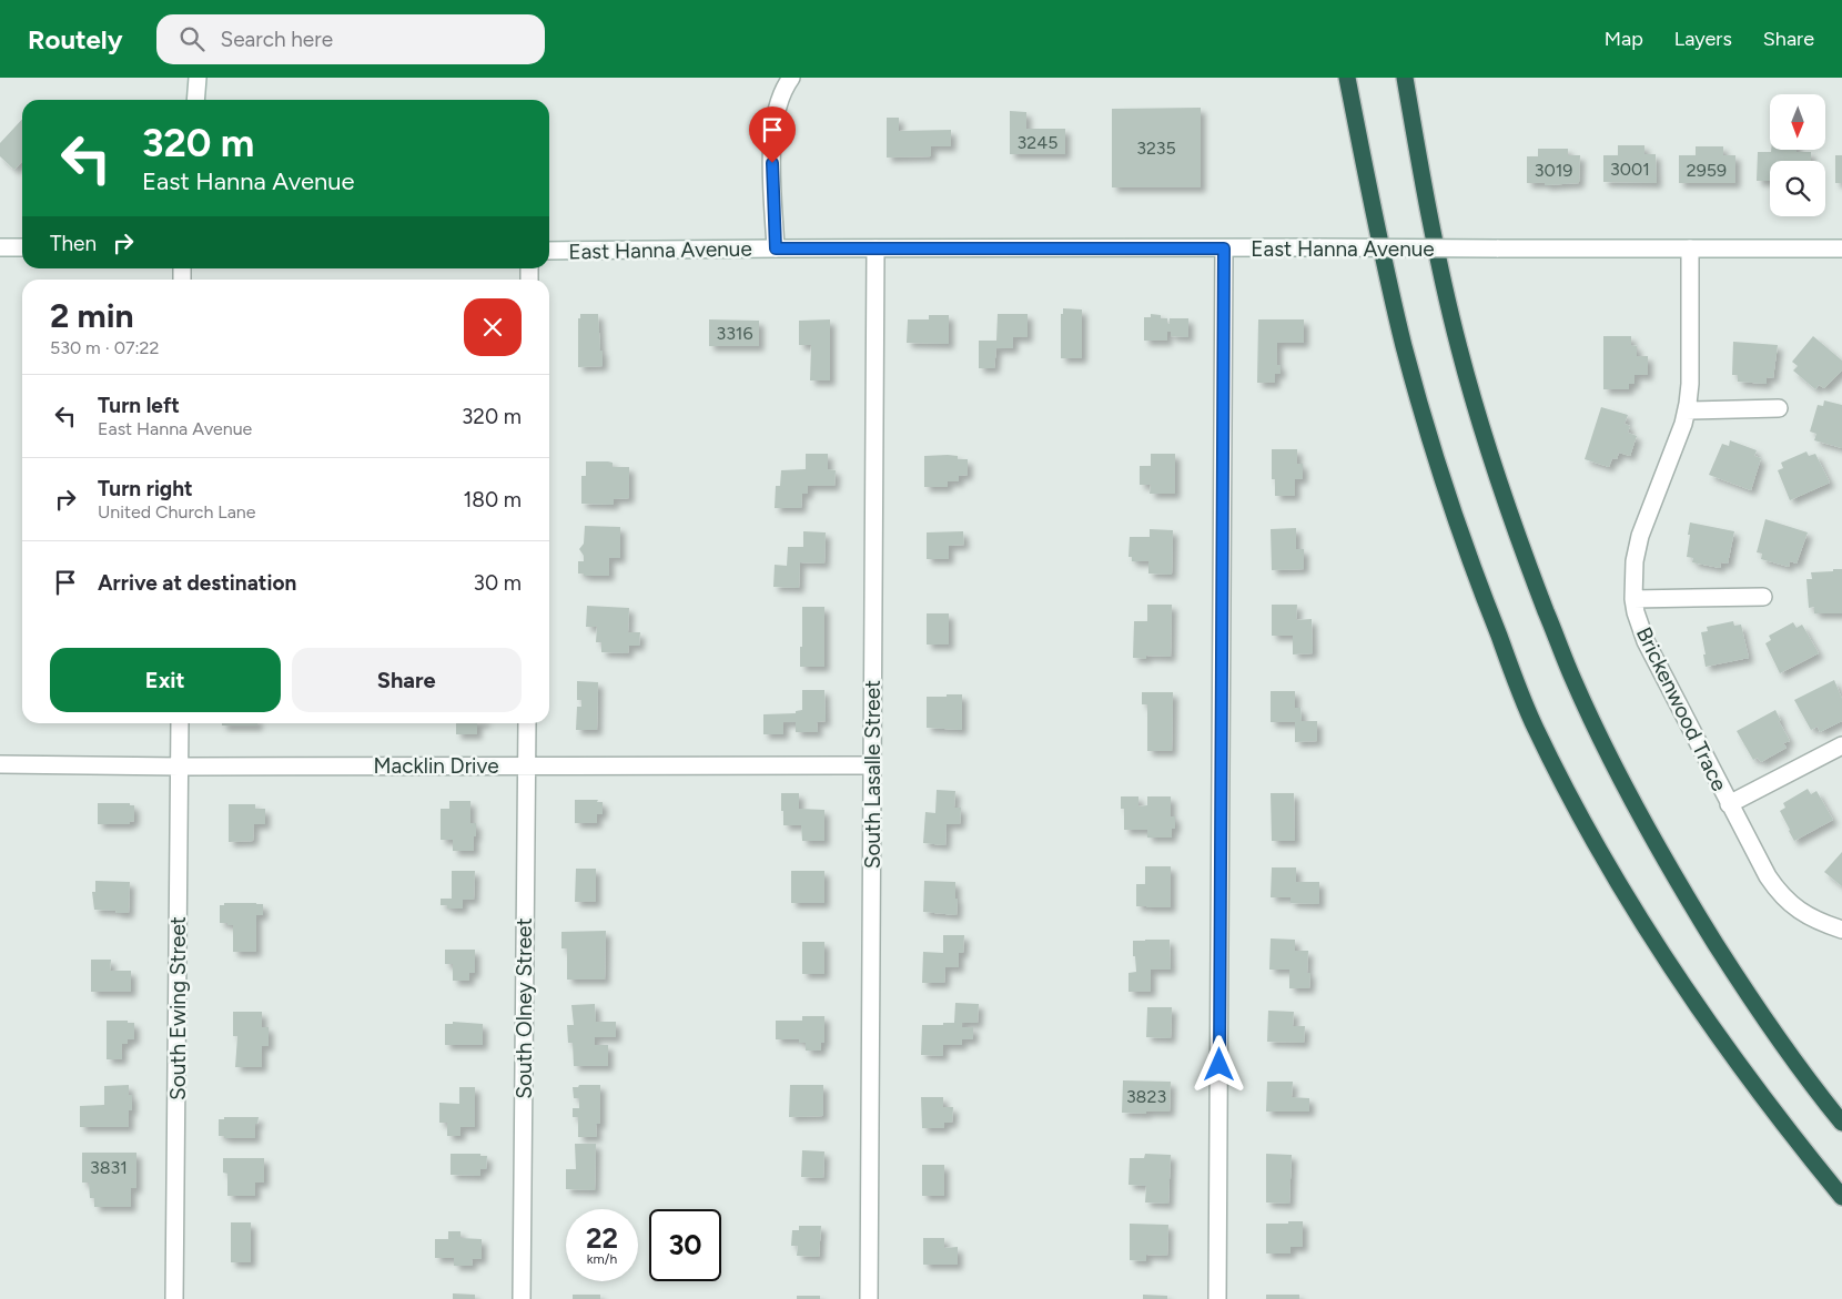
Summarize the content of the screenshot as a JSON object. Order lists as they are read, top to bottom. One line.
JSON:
{"streets":{"street":["East Hanna Avenue","Brickenwood Trace","Macklin Drive","South Lasalle Street","South Ewing Street","South Olney Street"]},"crossings":[["East Hanna Avenue","Brickenwood Trace"],["East Hanna Avenue","South Lasalle Street"],["Macklin Drive","South Lasalle Street"],["Macklin Drive","South Ewing Street"],["Macklin Drive","South Olney Street"]],"house_numbers":["3245","3235","3001","3019","2959","3316","3823","3831"],"north":"bottom","page":{"header":"Routely","search":"Search here","nav":["Map","Layers","Share"],"turn":["320 m","East Hanna Avenue"],"then":"Then","heading":["2 min","530 m · 07:22"],"list":[{"name":"Turn left","note":"East Hanna Avenue","value":"320 m"},{"name":"Turn right","note":"United Church Lane","value":"180 m"},{"name":"Arrive at destination","value":"30 m"}],"buttons":["Exit","Share"],"speed":"22 km/h","limit":"30"}}
